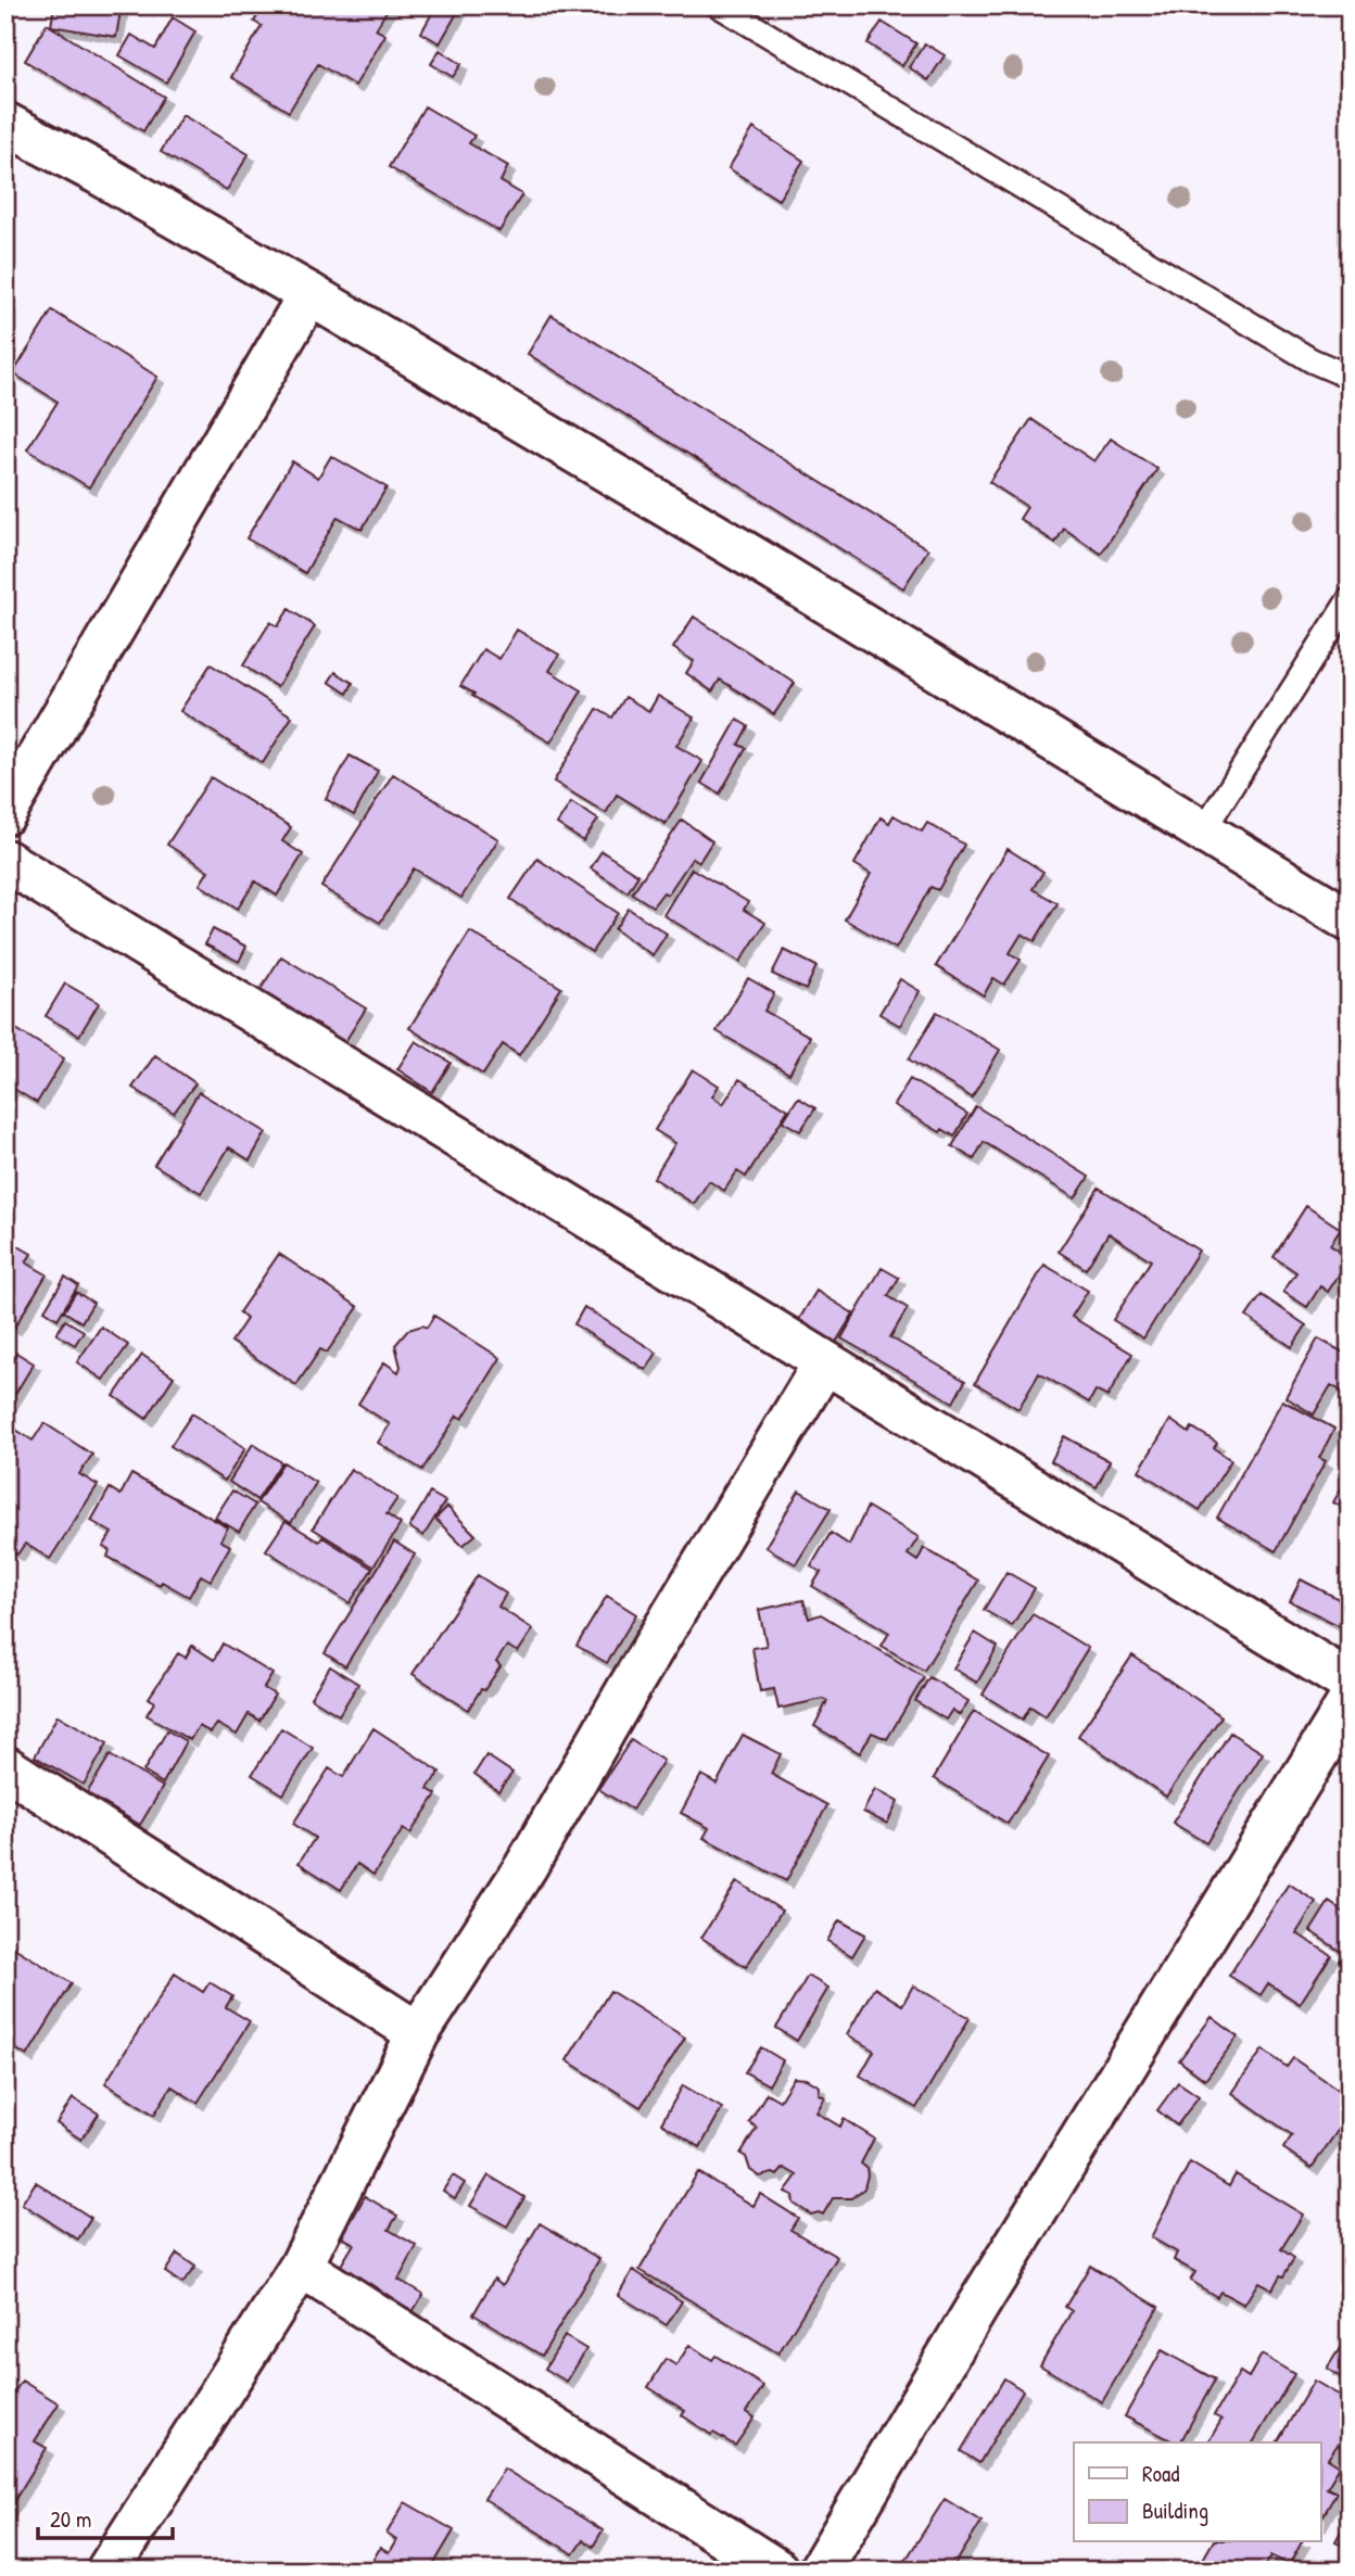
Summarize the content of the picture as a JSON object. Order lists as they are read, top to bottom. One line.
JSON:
{"legend":["Road","Building"],"scale_bar":"20 m"}
